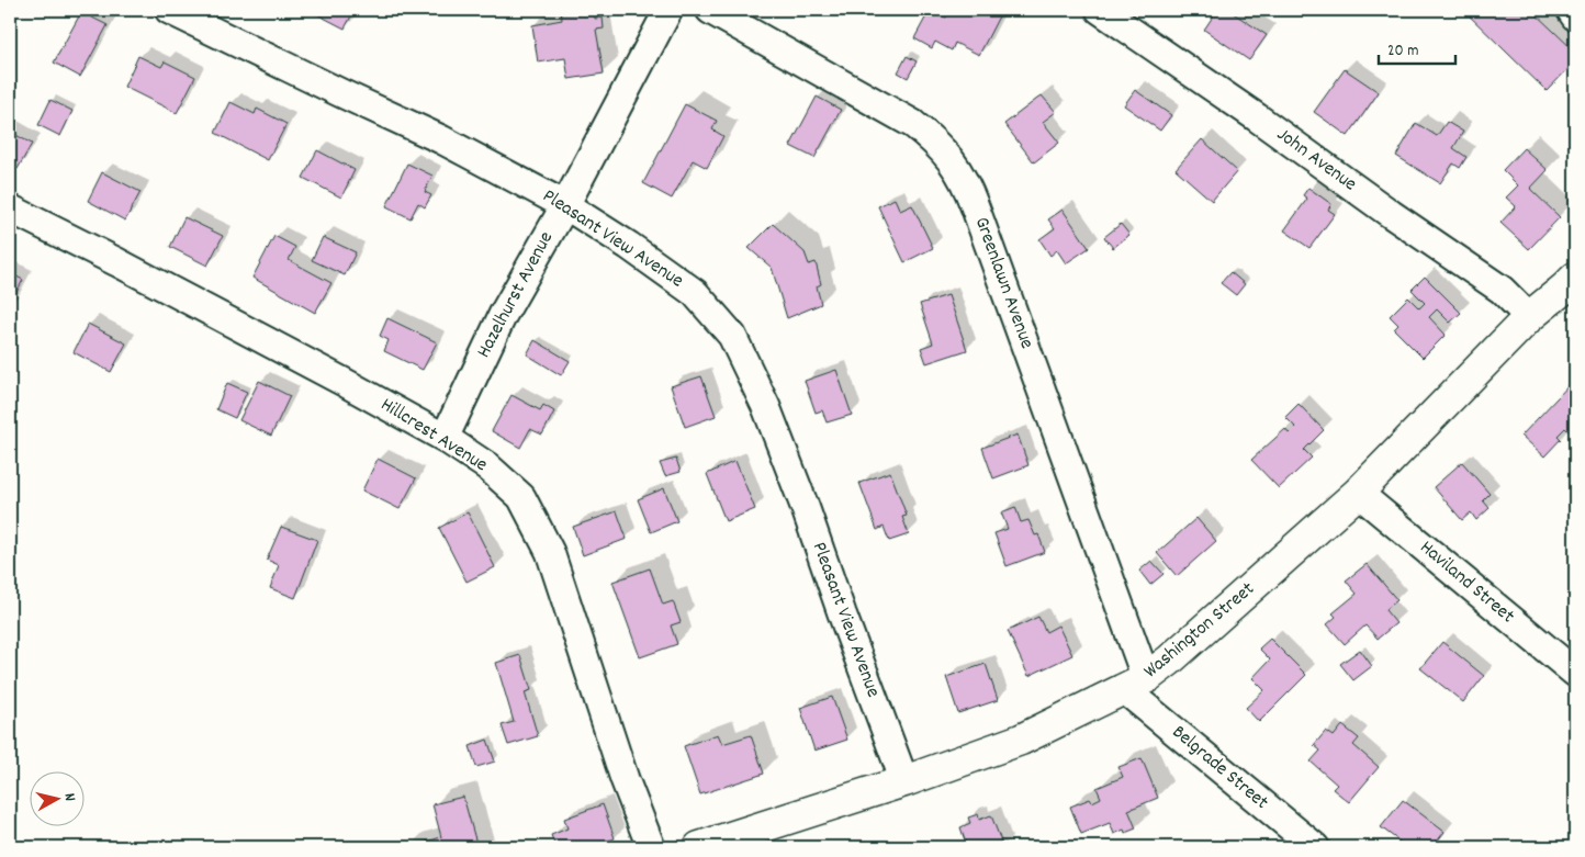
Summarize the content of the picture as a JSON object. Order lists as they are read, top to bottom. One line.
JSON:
{"streets":{"street":["John Avenue","Pleasant View Avenue","Greenlawn Avenue","Hazelhurst Avenue","Hillcrest Avenue","Haviland Street","Washington Street","Belgrade Street"]},"crossings":[["John Avenue","Washington Street"],["Pleasant View Avenue","Hazelhurst Avenue"],["Pleasant View Avenue","Washington Street"],["Greenlawn Avenue","Washington Street"],["Greenlawn Avenue","Belgrade Street"],["Hazelhurst Avenue","Hillcrest Avenue"],["Haviland Street","Washington Street"],["Washington Street","Belgrade Street"]],"scale_bar":"20 m","north":"right"}
